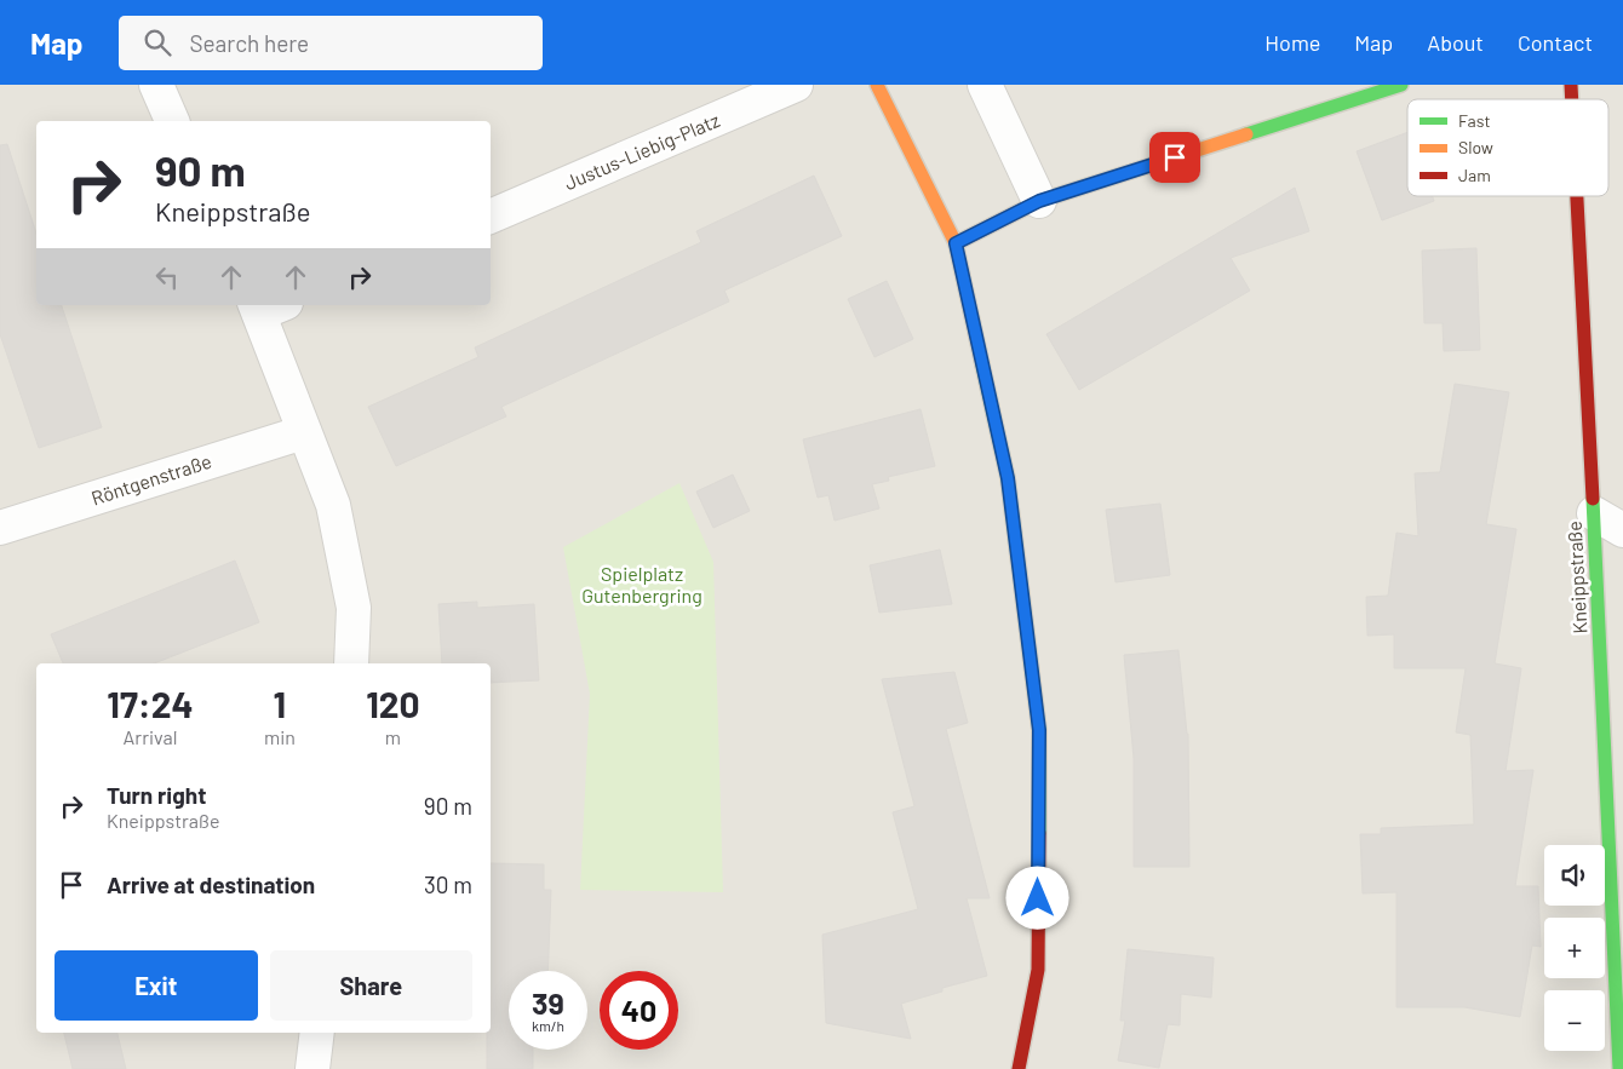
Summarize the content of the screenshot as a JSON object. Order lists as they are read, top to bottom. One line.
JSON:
{"streets":{"street":["Justus-Liebig-Platz","Röntgenstraße","Kneippstraße"]},"parks":["Spielplatz Gutenbergring"],"legend":["Fast","Slow","Jam"],"page":{"header":"Map","search":"Search here","nav":["Home","Map","About","Contact"],"turn":["90 m","Kneippstraße"],"eta":["17:24","Arrival","1","min","120","m"],"list":[{"name":"Turn right","note":"Kneippstraße","value":"90 m"},{"name":"Arrive at destination","value":"30 m"}],"map_buttons":["+","−"],"buttons":["Exit","Share"],"speed":"39 km/h","limit":"40"}}
